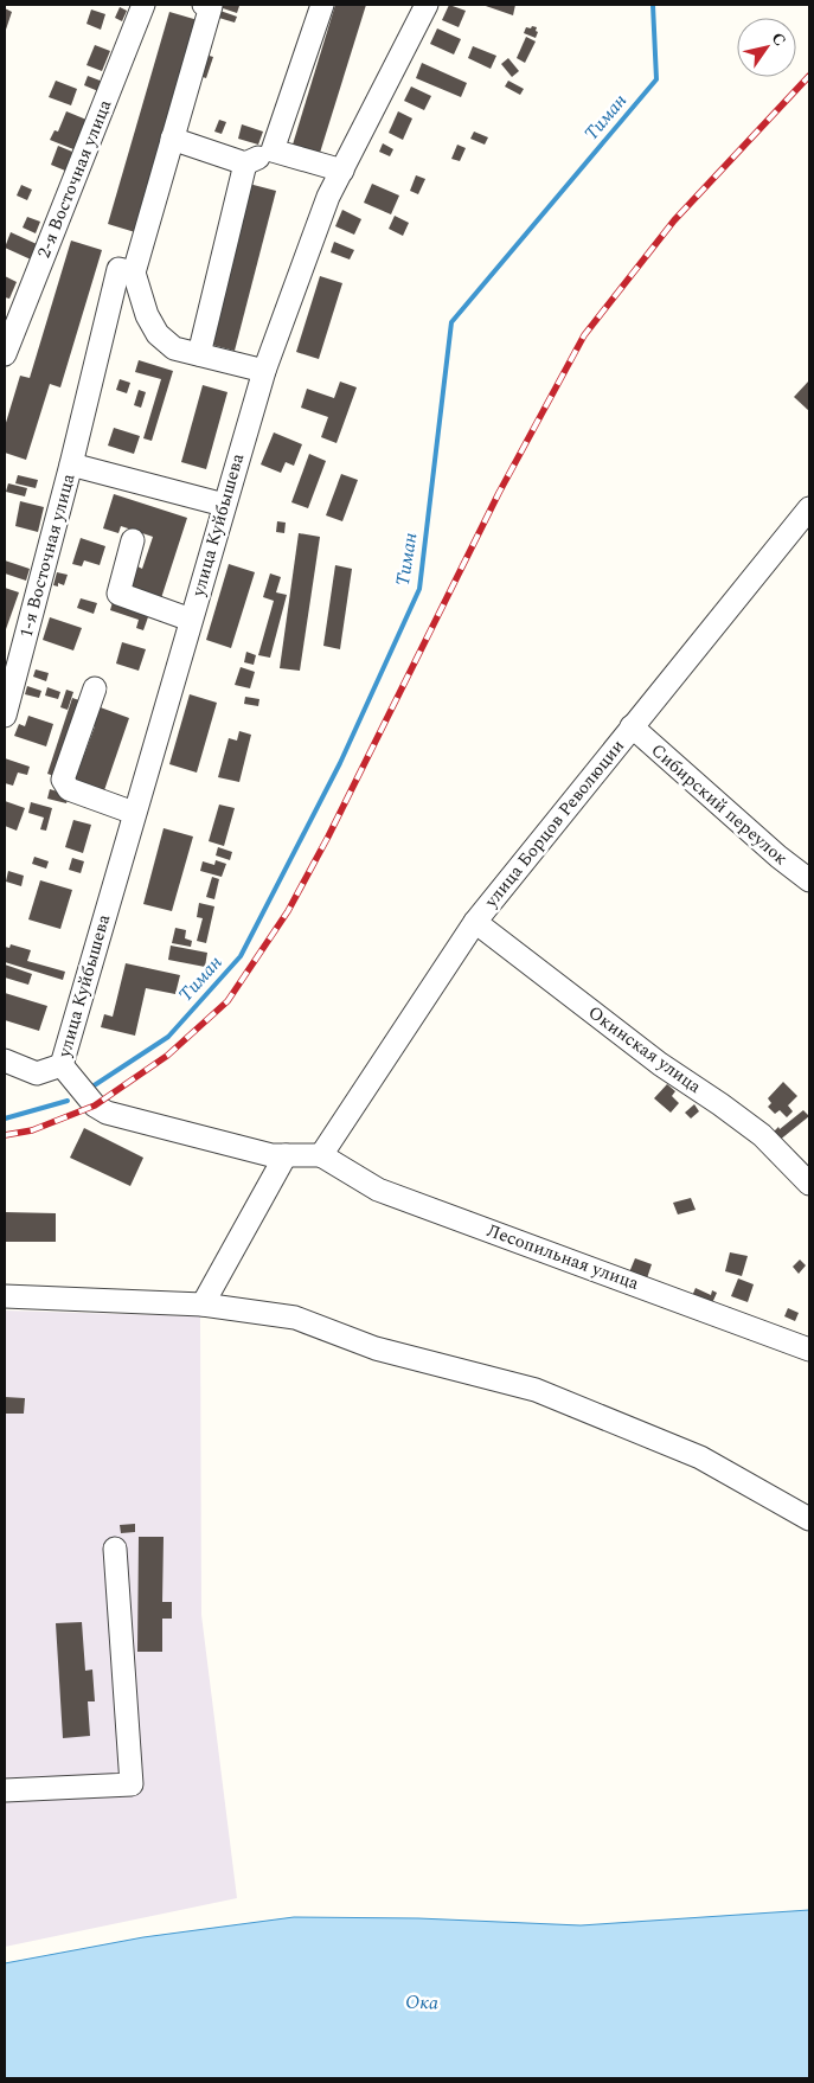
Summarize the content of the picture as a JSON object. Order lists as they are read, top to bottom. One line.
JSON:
{"streets":{"street":["2-я Восточная улица","улица Куйбышева","1-я Восточная улица","Сибирский переулок","улица Борцов Революции","Окинская улица","Лесопильная улица"]},"crossings":[["Сибирский переулок","улица Борцов Революции"],["улица Борцов Революции","Окинская улица"],["улица Борцов Революции","Лесопильная улица"]],"water":["Тиман","Ока"],"north":"top right"}
